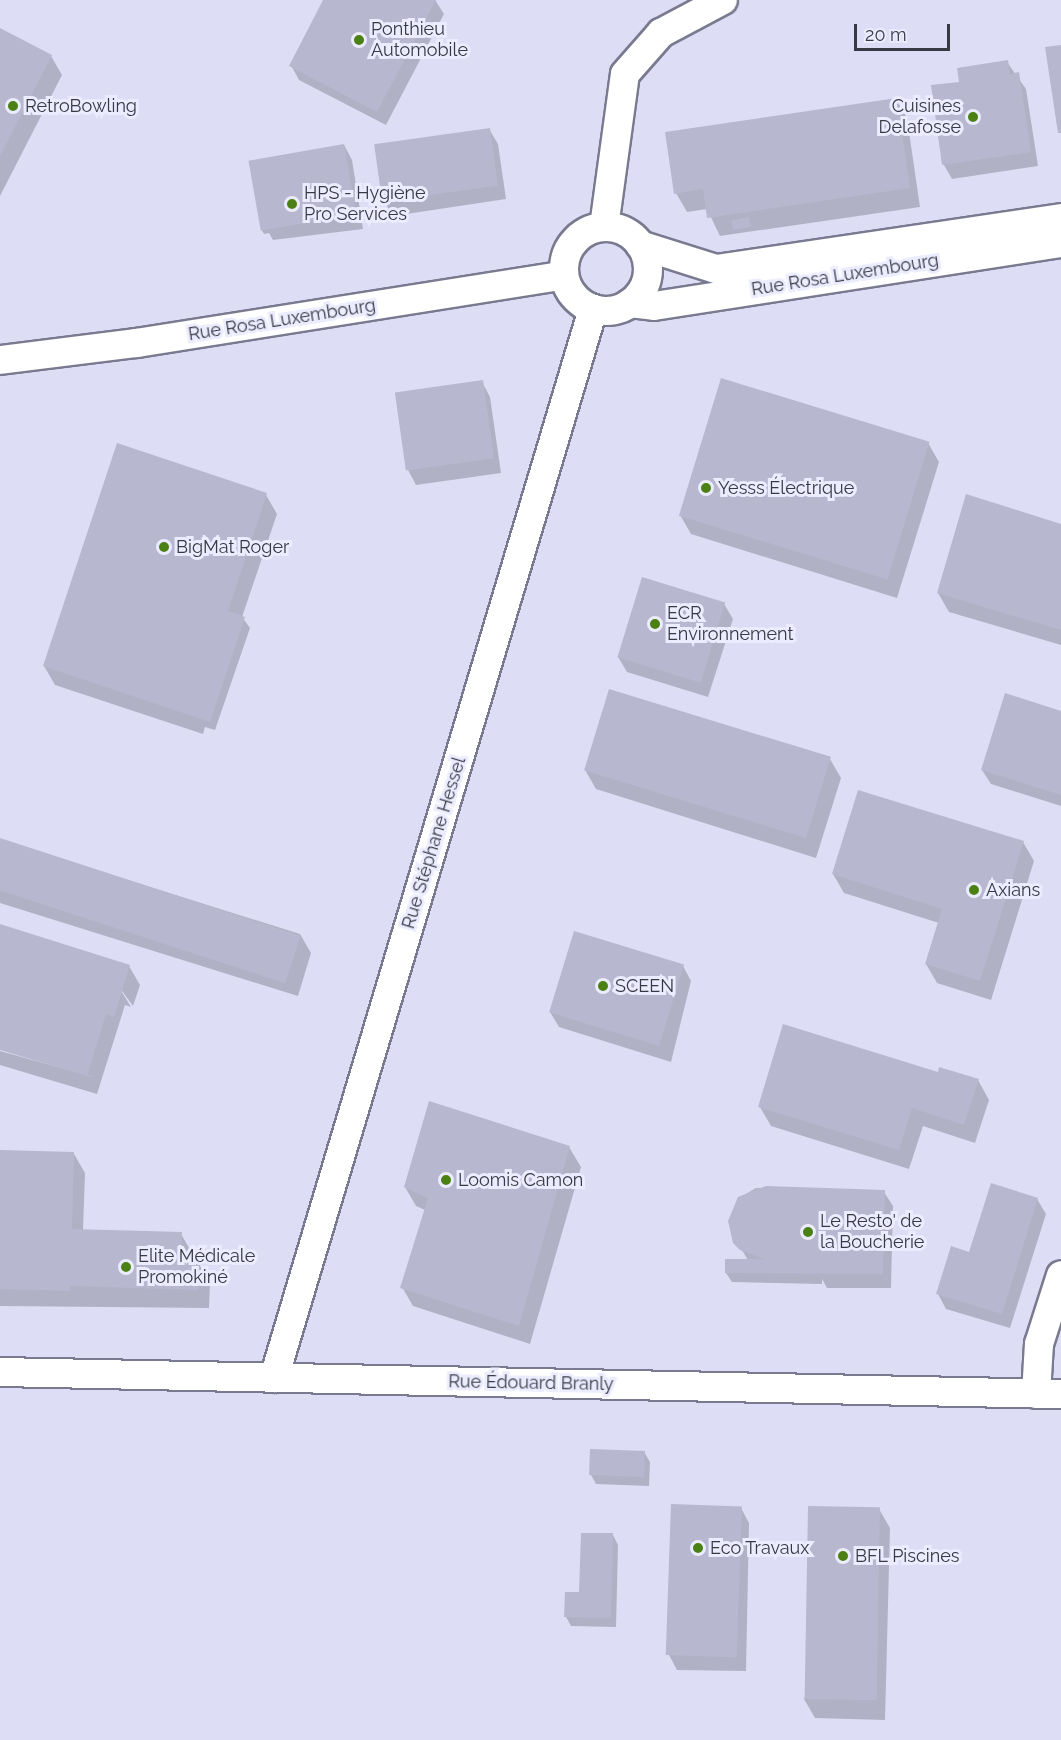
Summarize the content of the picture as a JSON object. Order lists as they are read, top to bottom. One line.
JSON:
{"streets":{"street":["Rue Rosa Luxembourg","Rue Stéphane Hessel","Rue Édouard Branly"]},"crossings":[["Rue Rosa Luxembourg","Rue Stéphane Hessel"],["Rue Stéphane Hessel","Rue Édouard Branly"]],"places":["Ponthieu Automobile","RetroBowling","Cuisines Delafosse","HPS - Hygiène Pro Services","Yesss Électrique","BigMat Roger","ECR Environnement","Axians","SCEEN","Loomis Camon","Le Resto' de la Boucherie","Elite Médicale Promokiné","Eco Travaux","BFL Piscines"],"scale_bar":"20 m"}
